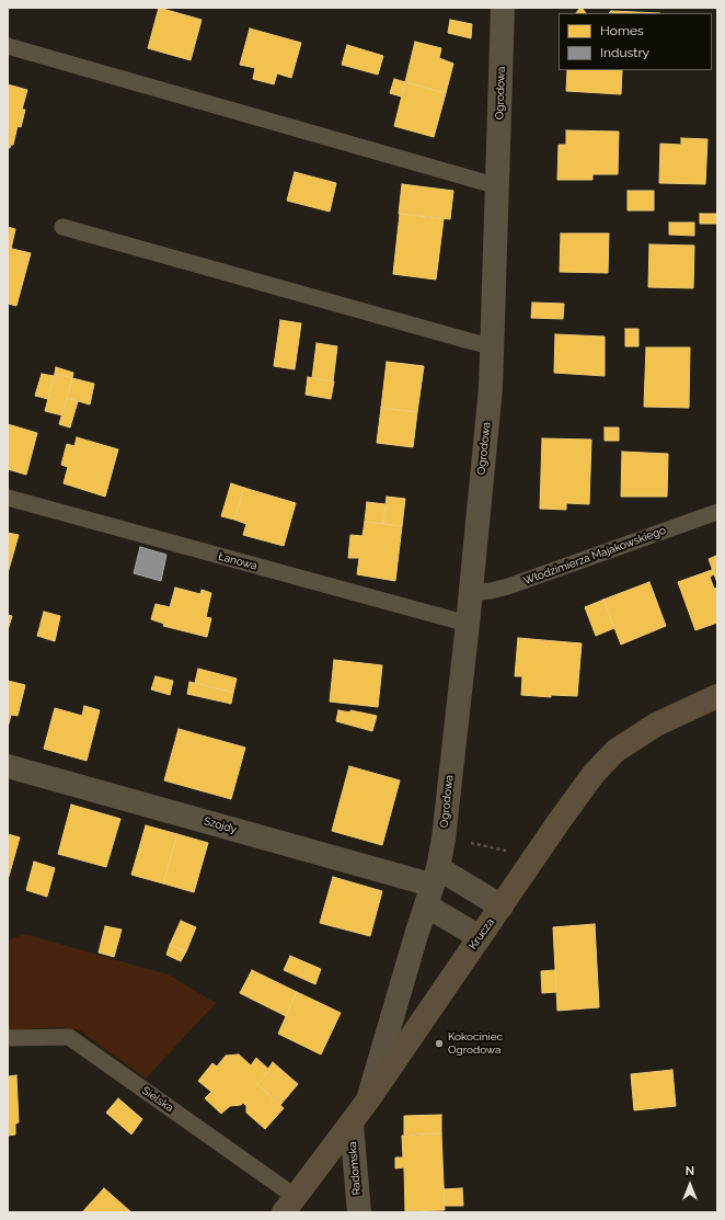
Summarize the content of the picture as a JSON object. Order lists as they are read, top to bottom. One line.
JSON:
{"streets":{"street":["Ogrodowa","Szojdy","Krucza","Radomska"],"lane":["Włodzimierza Majakowskiego","Łanowa","Sielska"]},"crossings":[["Ogrodowa","Włodzimierza Majakowskiego"],["Ogrodowa","Łanowa"],["Ogrodowa","Szojdy"],["Ogrodowa","Krucza"],["Krucza","Sielska"],["Krucza","Radomska"]],"places":["Kokociniec Ogrodowa"],"legend":["Homes","Industry"],"north":"top"}
